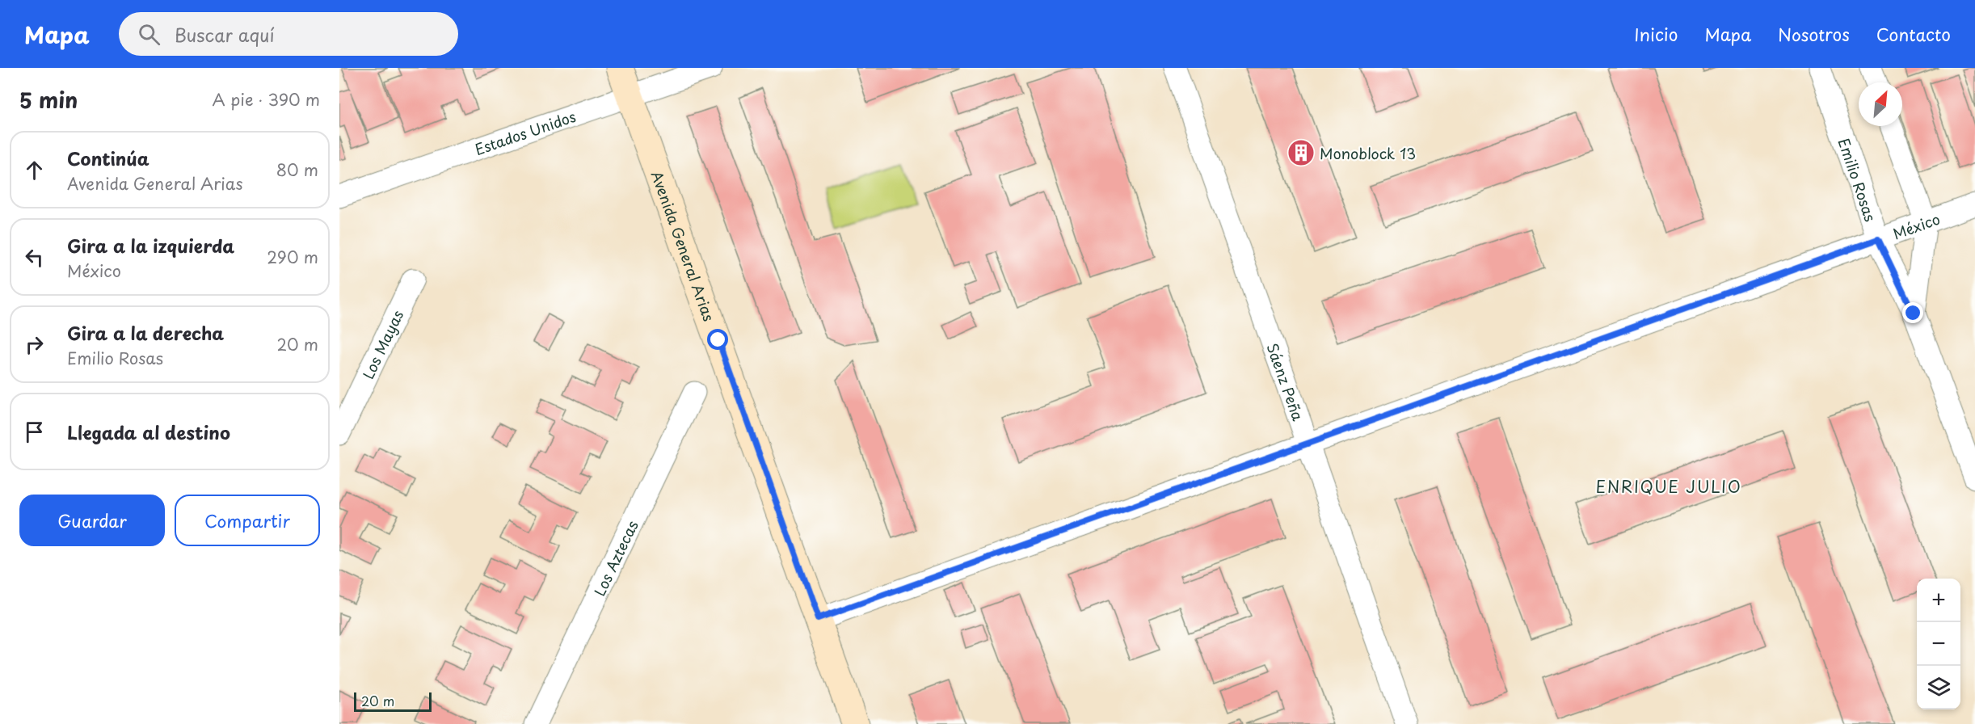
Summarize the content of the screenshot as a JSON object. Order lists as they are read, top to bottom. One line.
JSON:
{"streets":{"main road":["Avenida General Arias"],"street":["Estados Unidos","Emilio Rosas","México","Los Mayas","Sáenz Peña","Los Aztecas"]},"crossings":[["Estados Unidos","Avenida General Arias"],["Emilio Rosas","México"],["México","Avenida General Arias"],["México","Sáenz Peña"]],"districts":["ENRIQUE JULIO"],"places":{"building":["Monoblock 13"]},"scale_bar":"20 m","north":"top right","page":{"header":"Mapa","search":"Buscar aquí","nav":["Inicio","Mapa","Nosotros","Contacto"],"heading":["5 min","A pie · 390 m"],"list":[["Continúa","Avenida General Arias","80 m"],["Gira a la izquierda","México","290 m"],["Gira a la derecha","Emilio Rosas","20 m"],"Llegada al destino"],"buttons":["Guardar","Compartir"],"map_buttons":["+","−"],"scale":"20 m"}}
